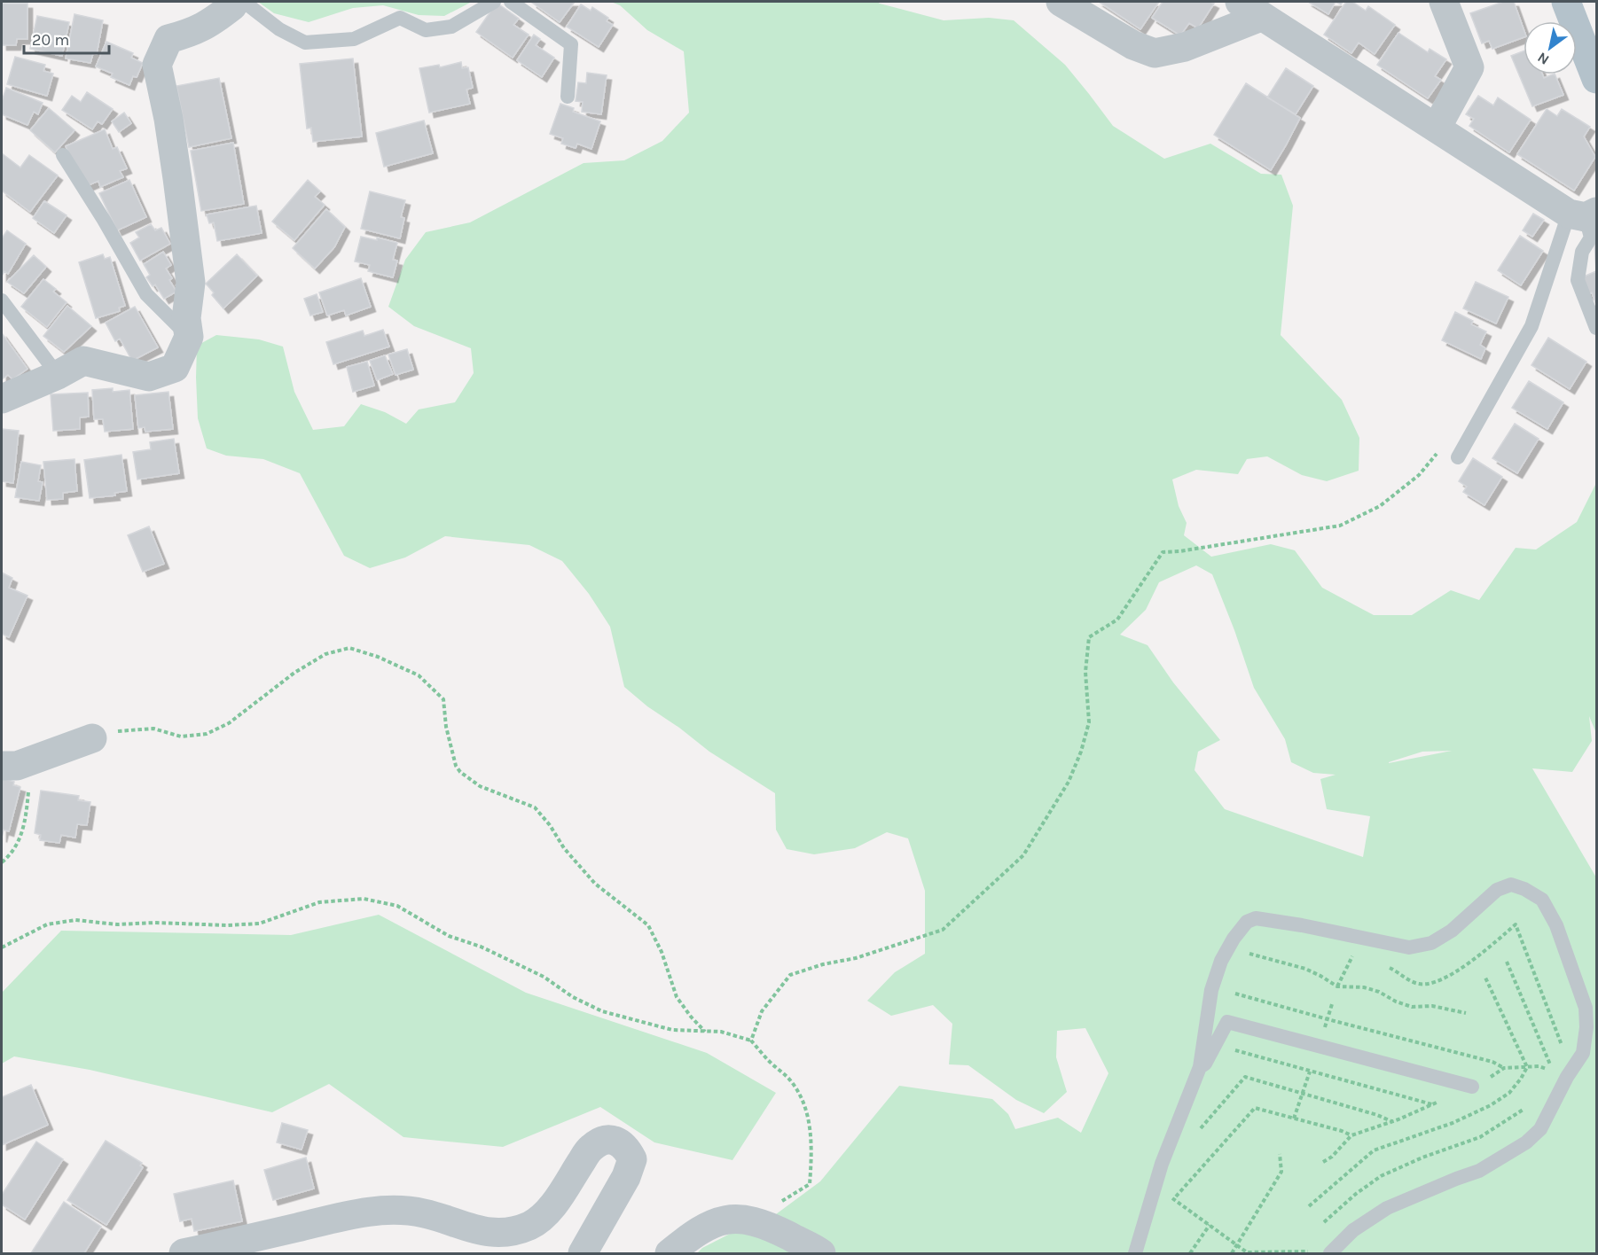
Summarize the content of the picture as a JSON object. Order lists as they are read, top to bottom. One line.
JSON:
{"scale_bar":"20 m","north":"bottom left"}
